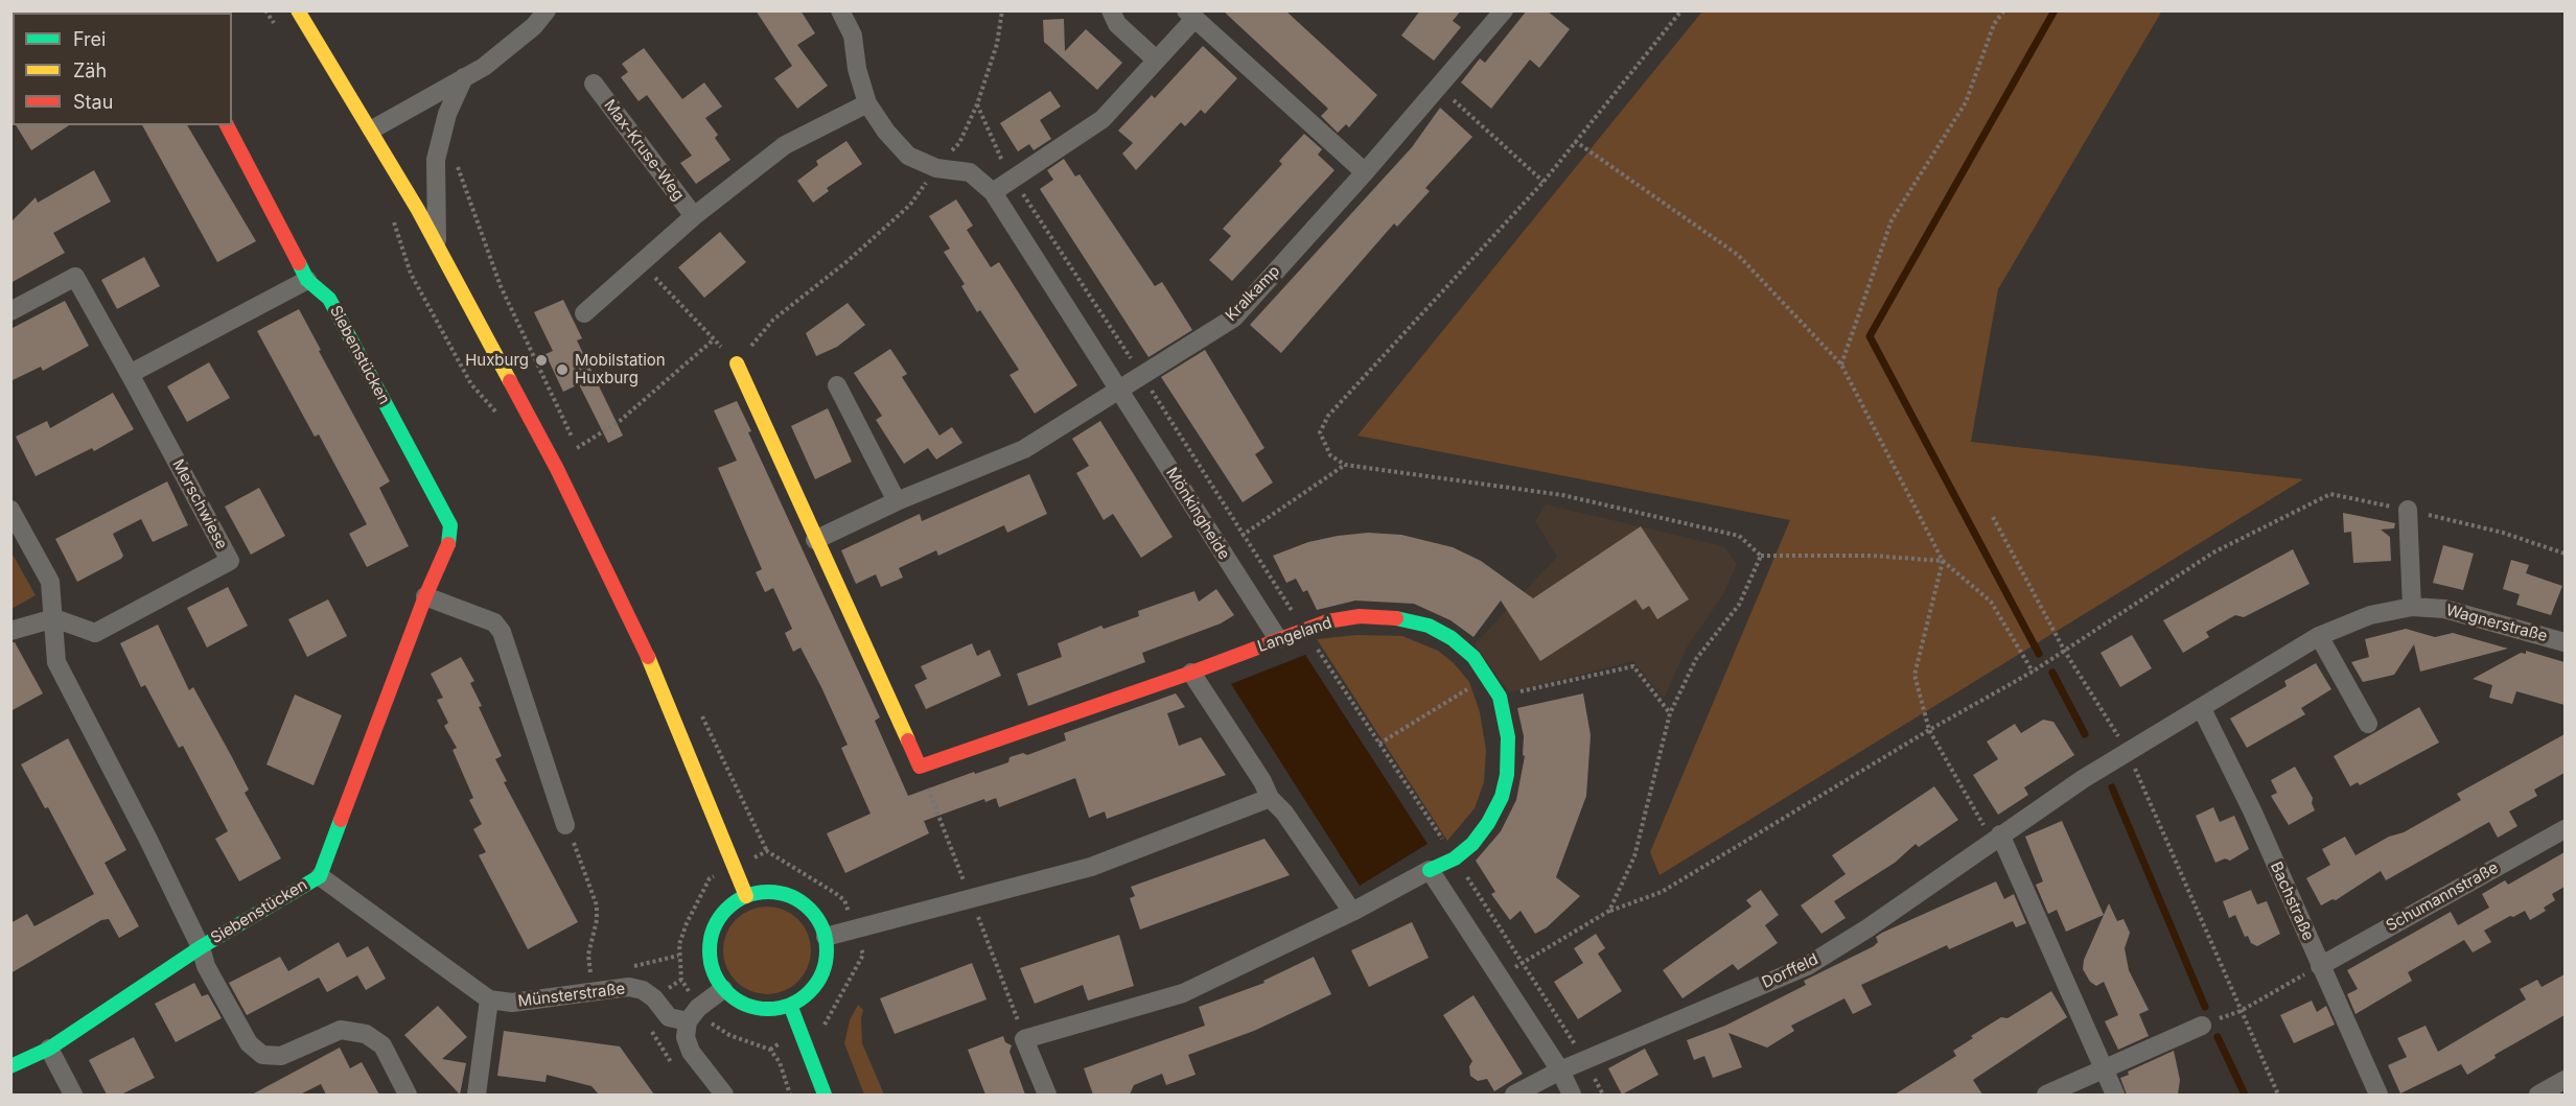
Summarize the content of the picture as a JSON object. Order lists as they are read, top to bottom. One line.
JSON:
{"streets":{"street":["Max-Kruse-Weg","Kralkamp","Siebenstücken","Merschwiese","Mönkingheide","Wagnerstraße","Langeland","Schumannstraße","Bachstraße","Dorffeld","Münsterstraße"]},"crossings":[["Kralkamp","Mönkingheide"],["Mönkingheide","Langeland"],["Wagnerstraße","Bachstraße"],["Wagnerstraße","Dorffeld"],["Schumannstraße","Bachstraße"]],"places":["Huxburg","Mobilstation Huxburg"],"legend":["Frei","Zäh","Stau"]}
